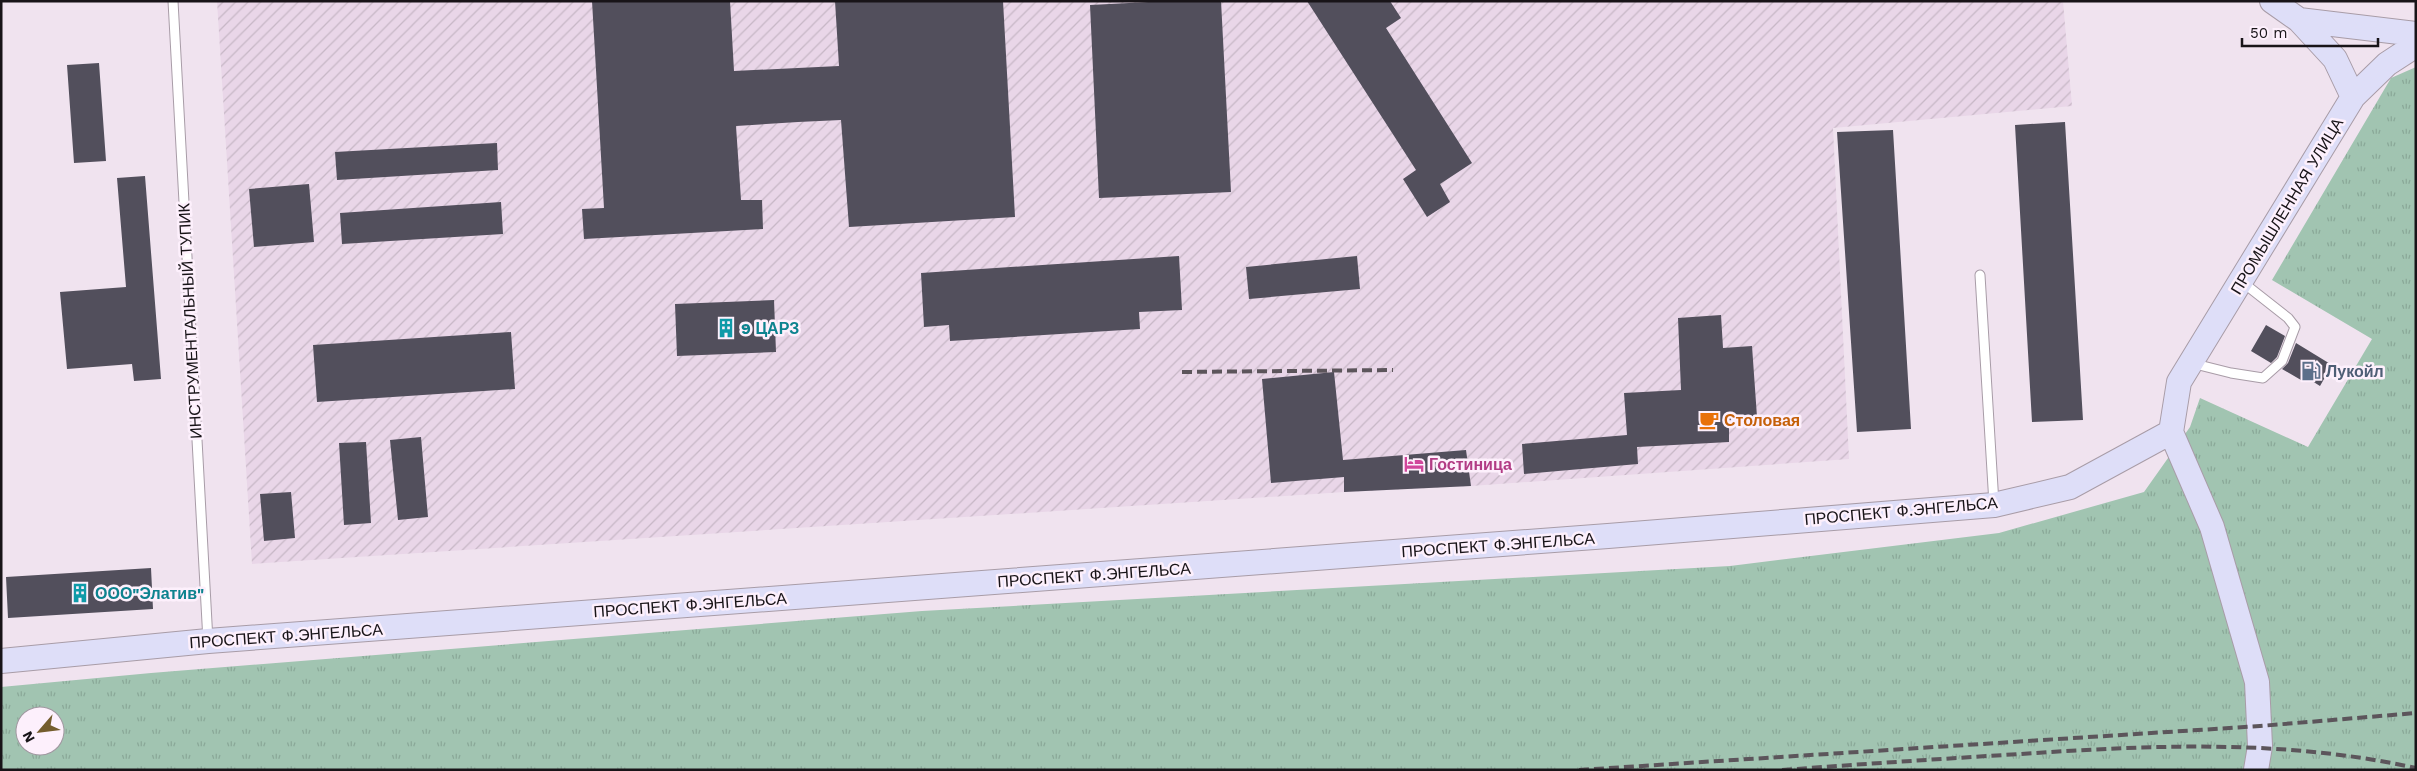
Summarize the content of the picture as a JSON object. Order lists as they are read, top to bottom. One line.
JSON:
{"streets":{"street":["ПРОМЫШЛЕННАЯ УЛИЦА","ПРОСПЕКТ Ф.ЭНГЕЛЬСА"],"lane":["ИНСТРУМЕНТАЛЬНЫЙ ТУПИК"]},"crossings":[["ПРОМЫШЛЕННАЯ УЛИЦА","ПРОСПЕКТ Ф.ЭНГЕЛЬСА"],["ИНСТРУМЕНТАЛЬНЫЙ ТУПИК","ПРОСПЕКТ Ф.ЭНГЕЛЬСА"]],"places":{"building":["9 ЦАРЗ","ООО\"Элатив\""],"fuel station":["Лукойл"],"cafe":["Столовая"],"hotel":["Гостиница"]},"scale_bar":"50 m","north":"bottom left"}
